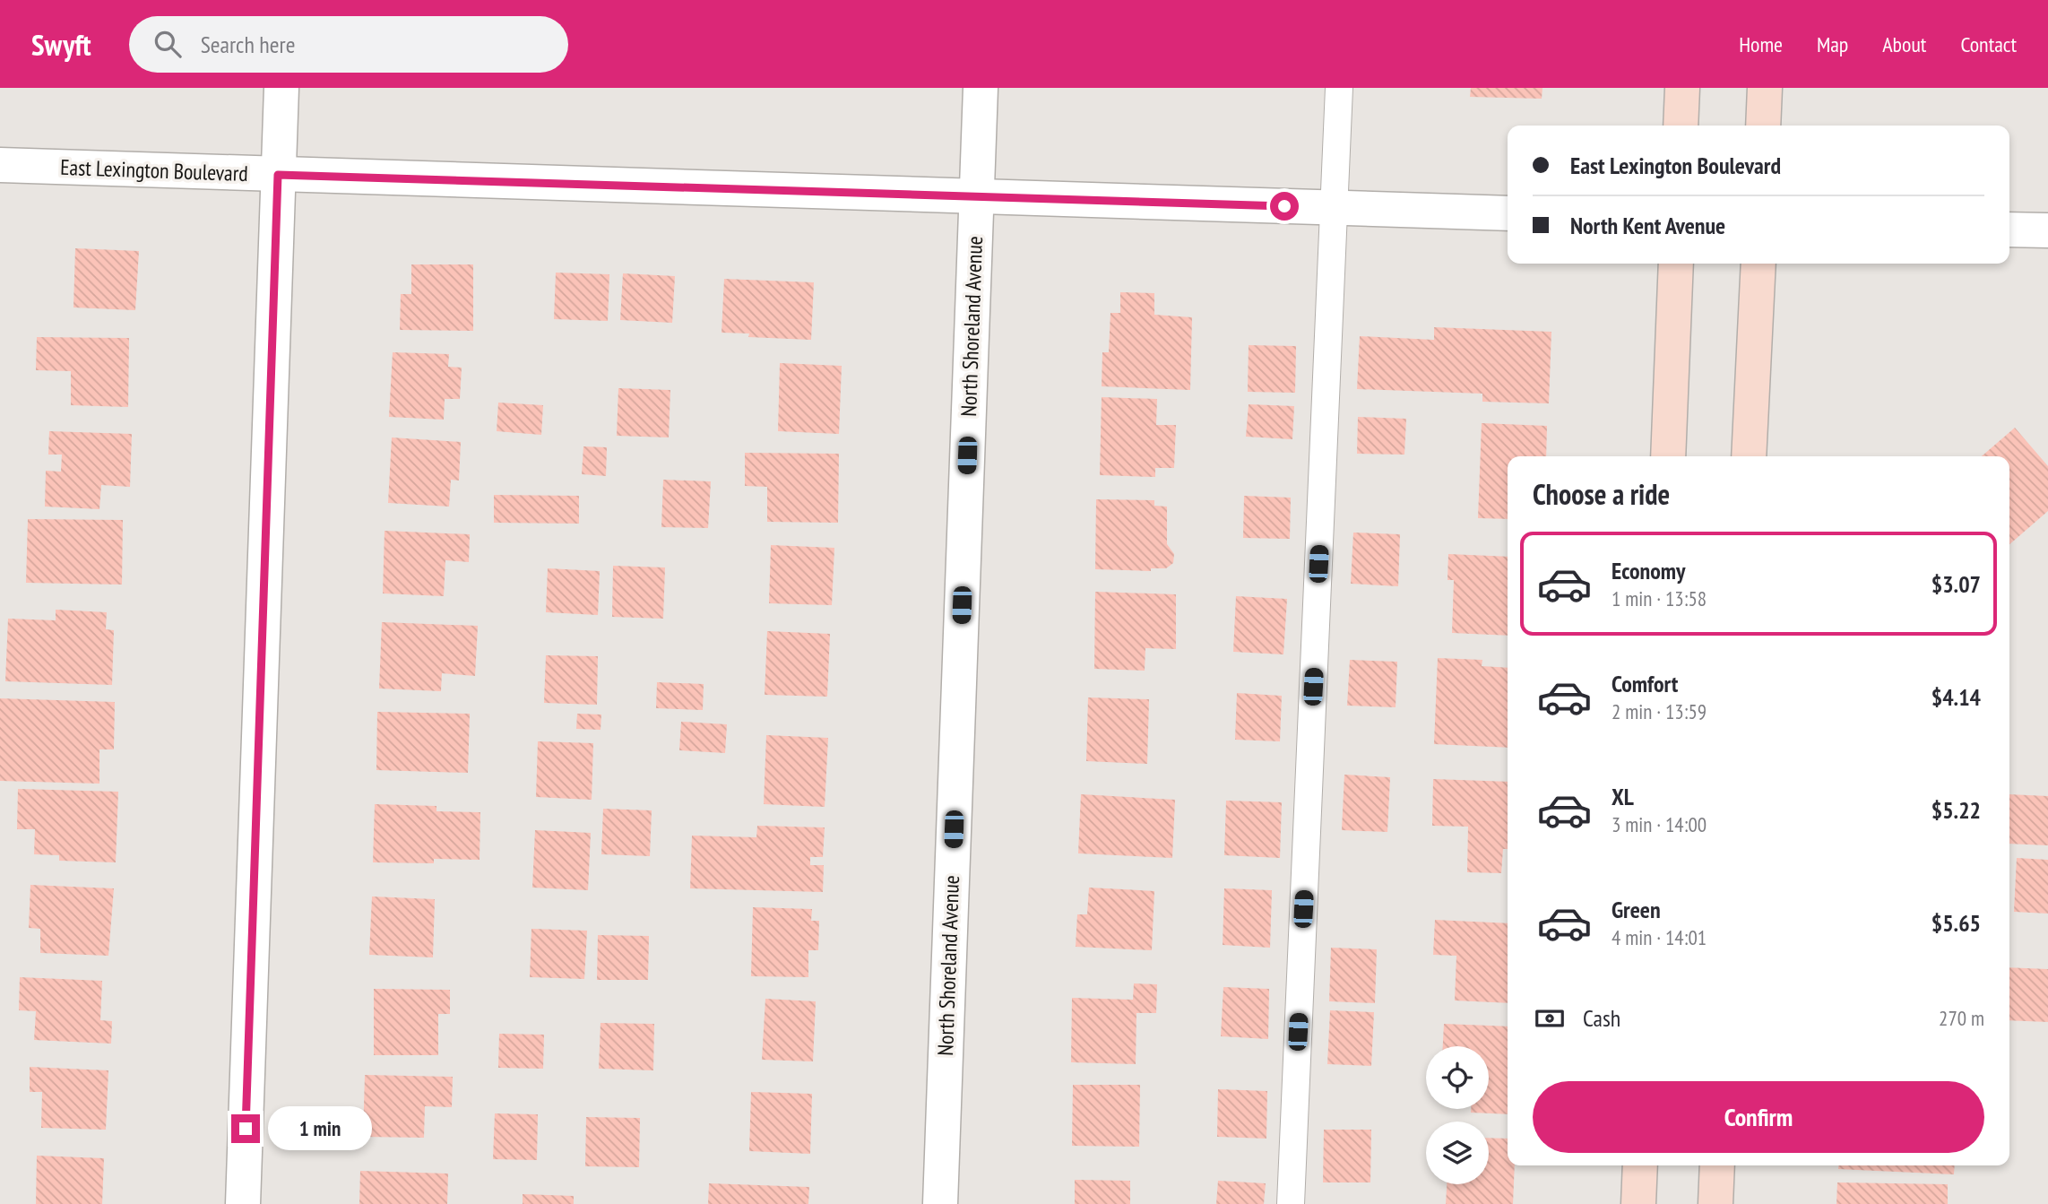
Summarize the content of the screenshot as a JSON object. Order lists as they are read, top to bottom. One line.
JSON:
{"streets":{"street":["East Lexington Boulevard","North Shoreland Avenue"]},"crossings":[["East Lexington Boulevard","North Shoreland Avenue"]],"page":{"header":"Swyft","search":"Search here","nav":["Home","Map","About","Contact"],"banner":["East Lexington Boulevard","North Kent Avenue"],"heading":"Choose a ride","list":[{"name":"Economy","note":"1 min · 13:58","value":"$3.07"},{"name":"Comfort","note":"2 min · 13:59","value":"$4.14"},{"name":"XL","note":"3 min · 14:00","value":"$5.22"},{"name":"Green","note":"4 min · 14:01","value":"$5.65"}],"pay":["Cash","270 m"],"buttons":"Confirm","bubble":"1 min"}}
